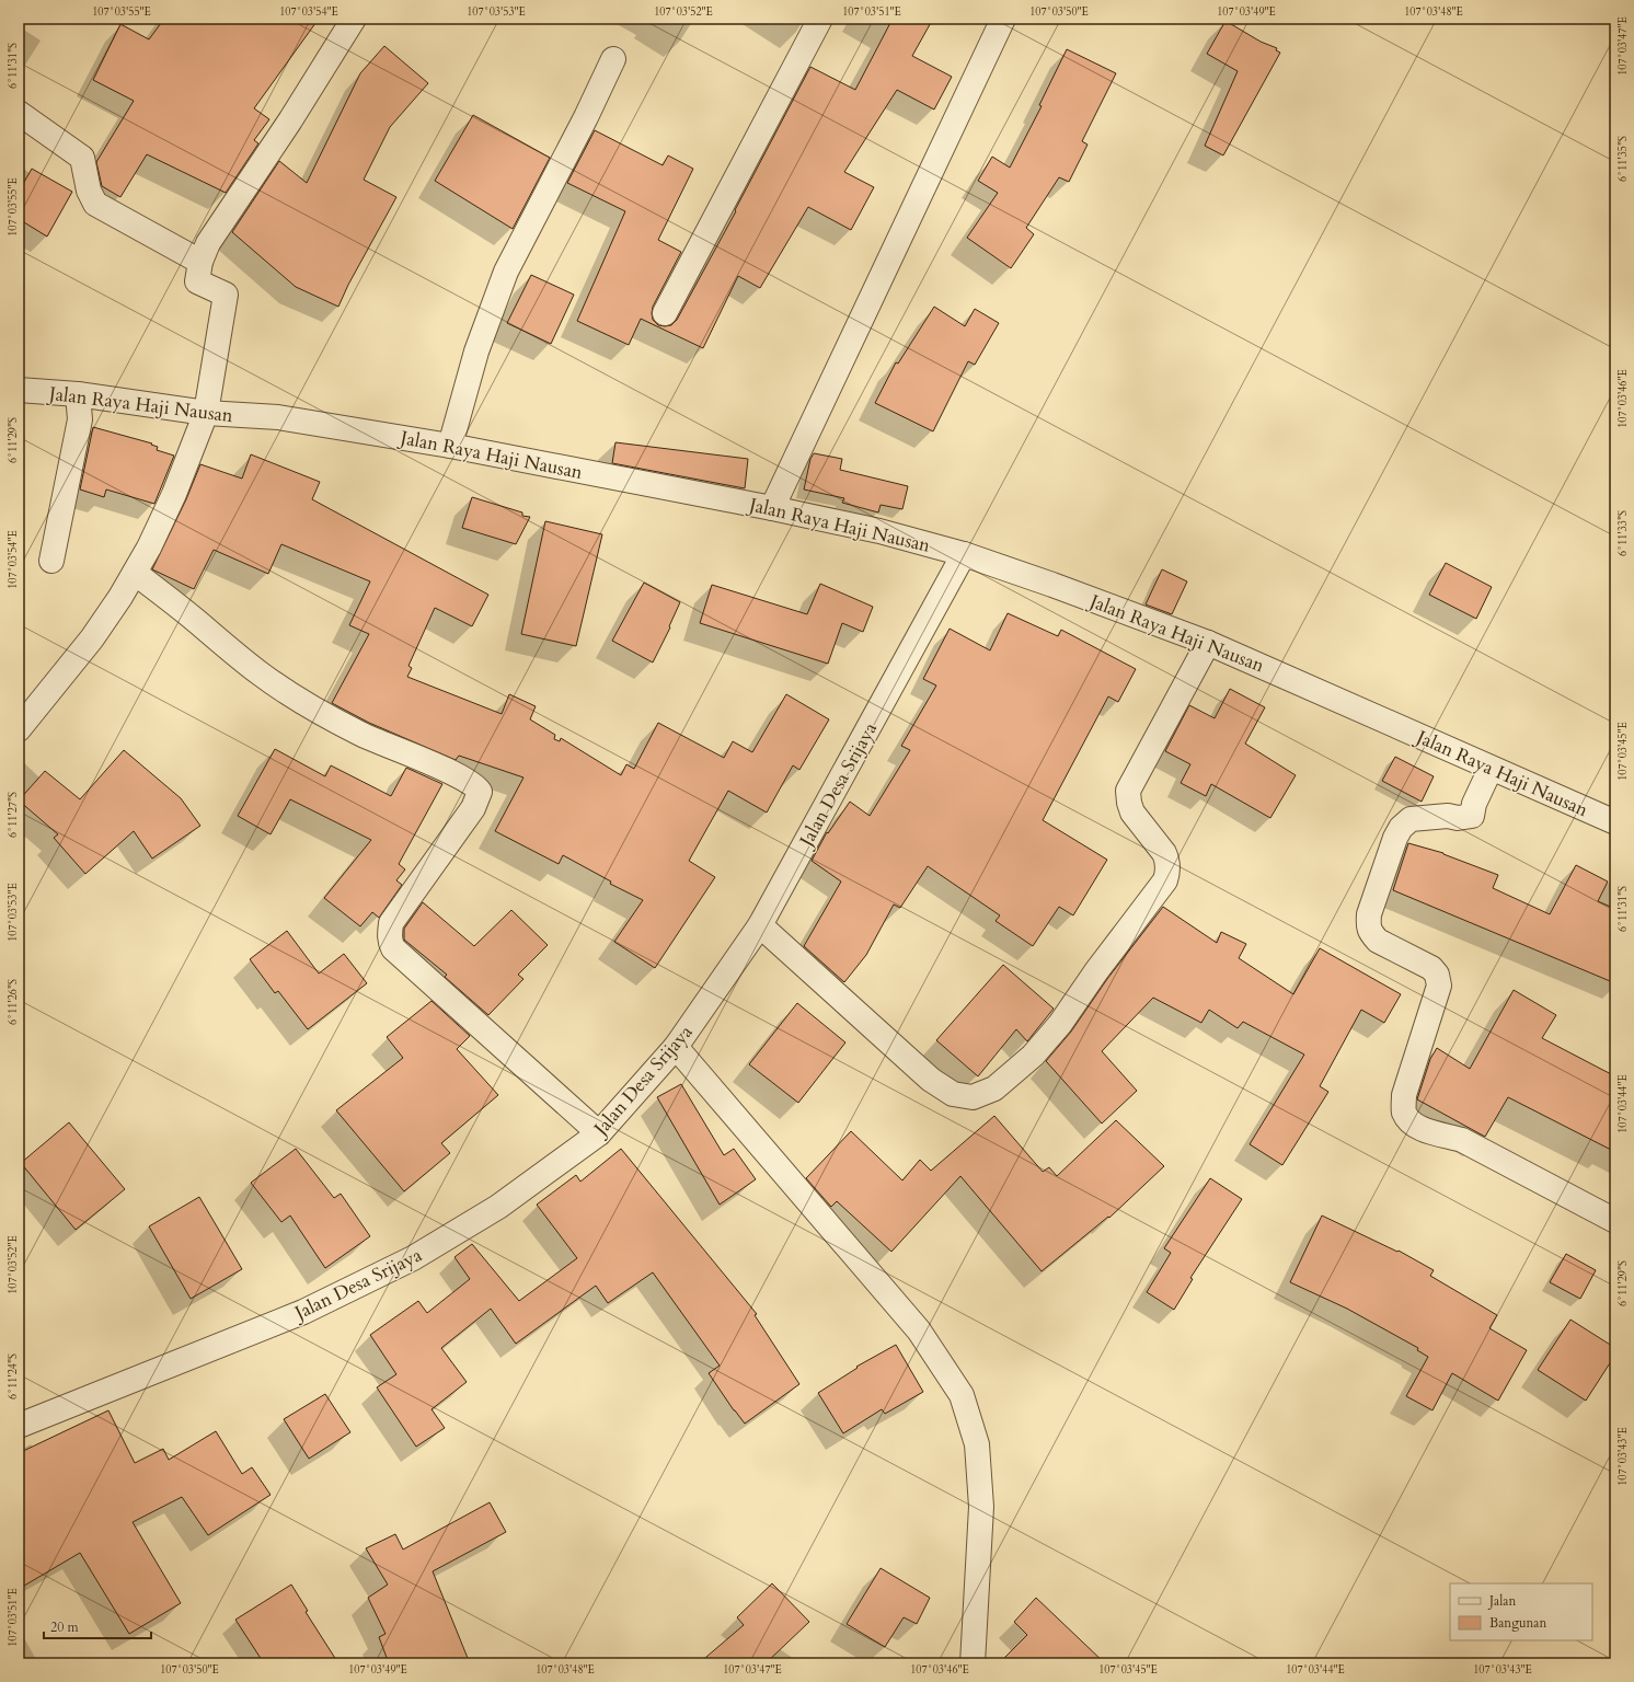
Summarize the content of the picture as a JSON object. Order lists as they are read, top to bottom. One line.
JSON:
{"streets":{"street":["Jalan Raya Haji Nausan","Jalan Desa Srijaya"]},"crossings":[["Jalan Raya Haji Nausan","Jalan Desa Srijaya"]],"legend":["Jalan","Bangunan"],"scale_bar":"20 m","coordinates":["107°03'55\"E","107°03'54\"E","107°03'53\"E","107°03'52\"E","107°03'51\"E","107°03'50\"E","107°03'49\"E","107°03'48\"E","107°03'47\"E","6°11'31\"S","6°11'35\"S","107°03'46\"E","6°11'29\"S","6°11'33\"S","107°03'45\"E","6°11'27\"S","6°11'26\"S","107°03'44\"E","6°11'24\"S","107°03'43\"E"]}
